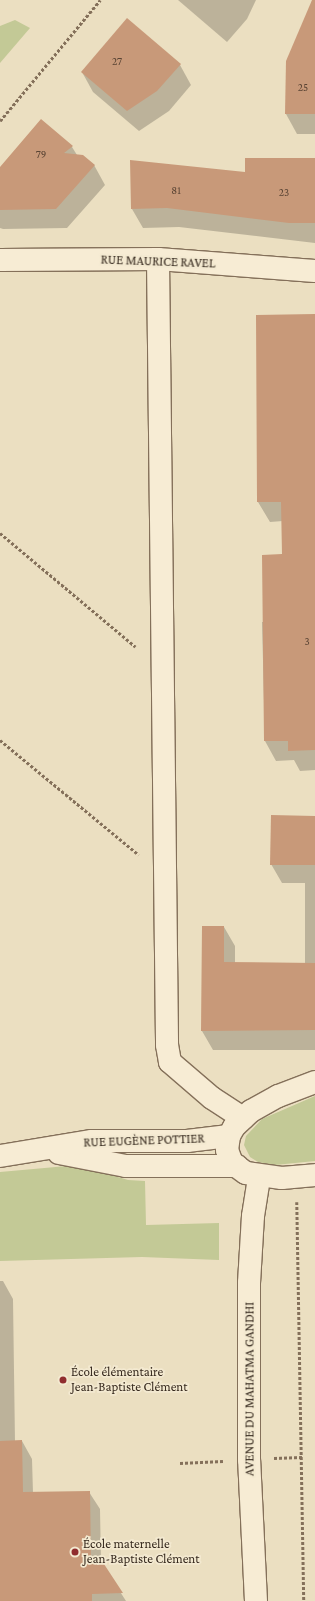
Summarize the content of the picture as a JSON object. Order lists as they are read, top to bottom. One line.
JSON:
{"streets":{"street":["RUE MAURICE RAVEL","RUE EUGÈNE POTTIER","AVENUE DU MAHATMA GANDHI"]},"places":["École élémentaire Jean-Baptiste Clément","École maternelle Jean-Baptiste Clément"],"house_numbers":["27","25","79","81","23","3"]}
